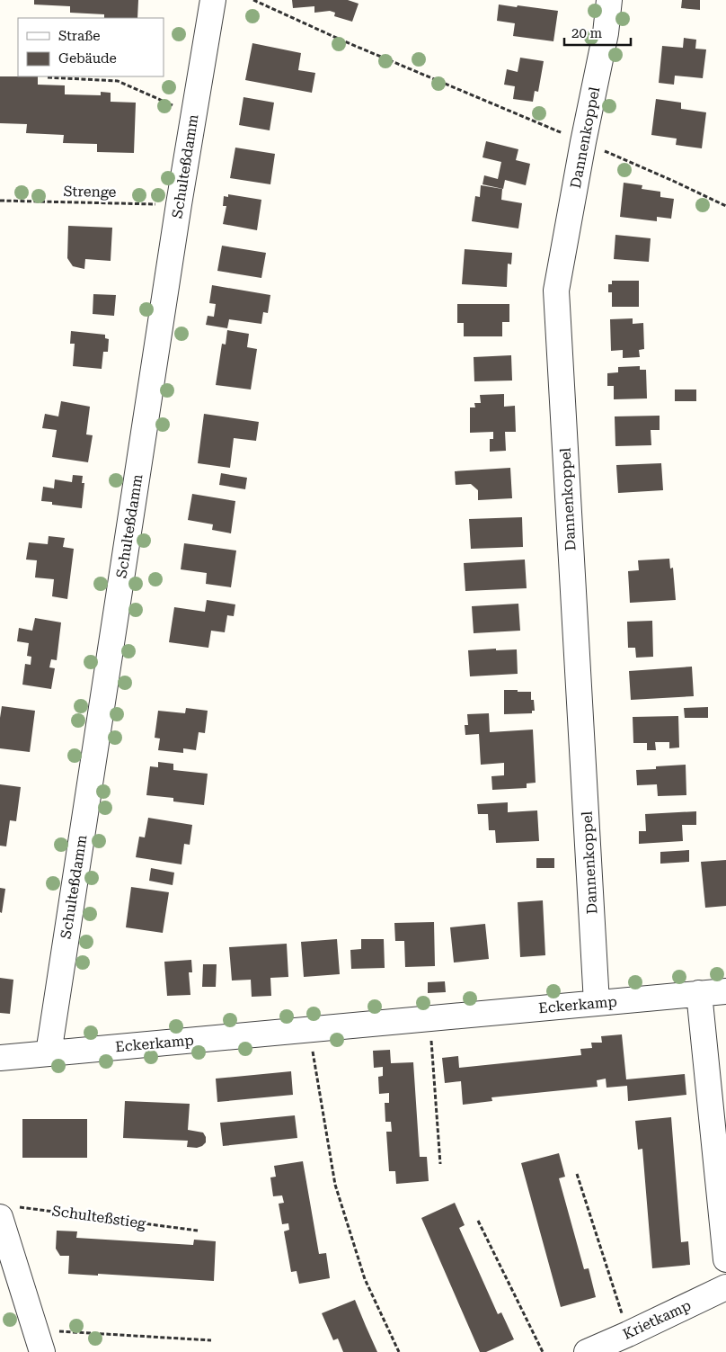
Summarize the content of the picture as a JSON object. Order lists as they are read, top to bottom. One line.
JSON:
{"streets":{"street":["Dannenkoppel","Schulteßdamm","Eckerkamp","Krietkamp"],"path":["Strenge","Schulteßstieg"]},"crossings":[["Dannenkoppel","Eckerkamp"],["Schulteßdamm","Strenge"],["Schulteßdamm","Eckerkamp"]],"legend":["Straße","Gebäude"],"scale_bar":"20 m"}
